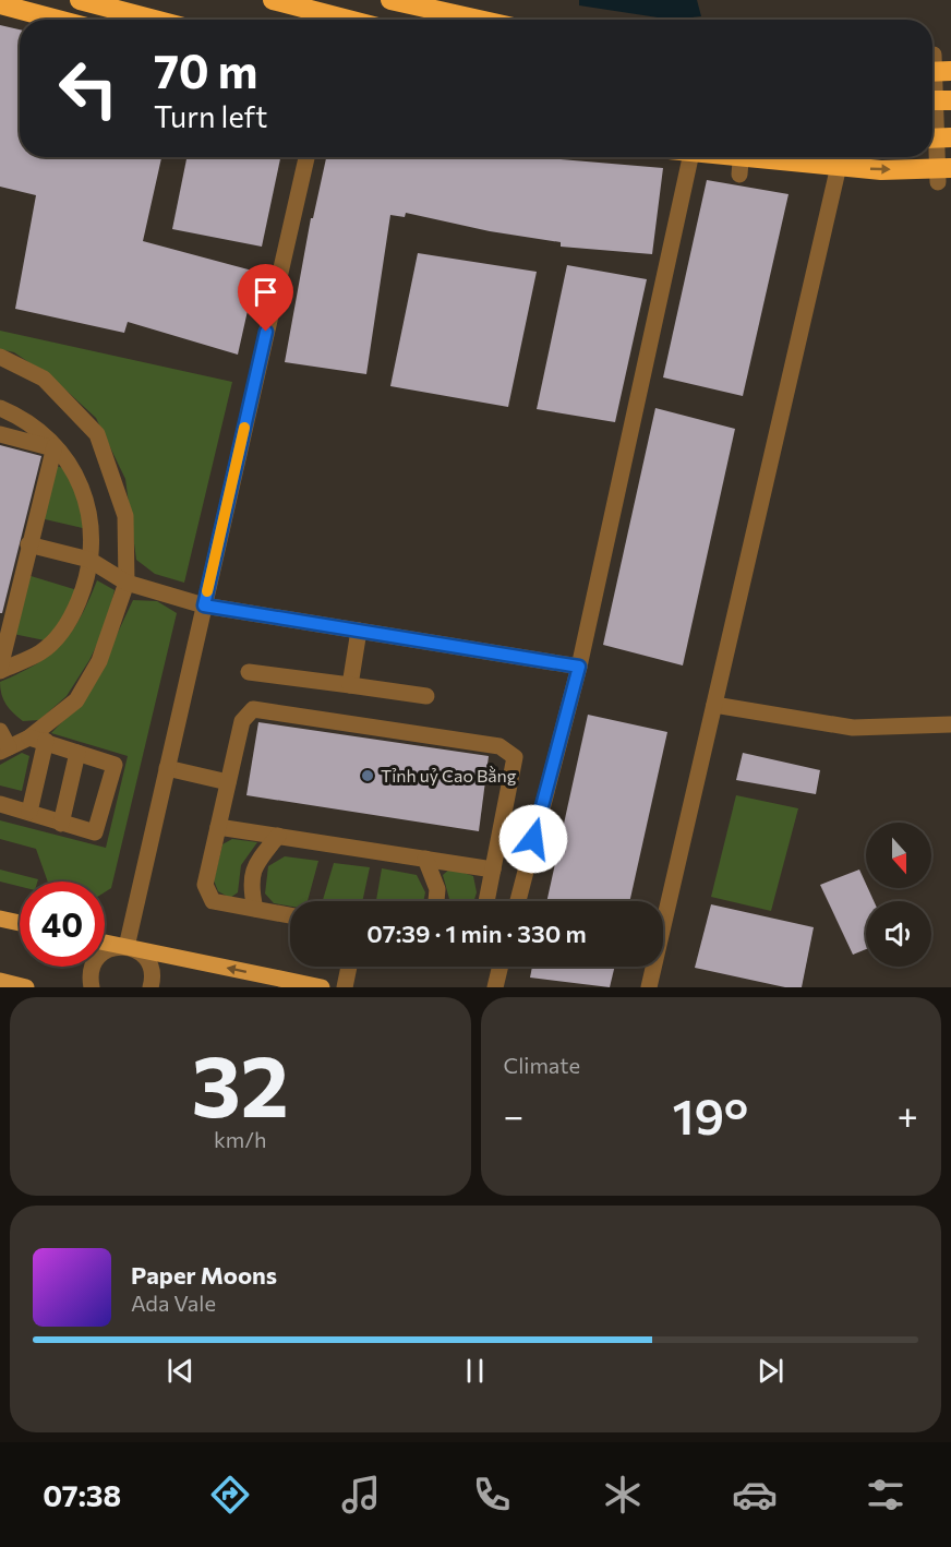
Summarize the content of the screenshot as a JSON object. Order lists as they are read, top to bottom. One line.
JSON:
{"places":["Tỉnh uỷ Cao Bằng"],"north":"bottom","page":{"turn":["70 m","Turn left"],"limit":"40","trip":"07:39 · 1 min · 330 m","tile":[["32","km/h"],"Climate"],"heat":["−","19°","+"],"song":["Paper Moons","Ada Vale"],"tabs":"07:38"}}
